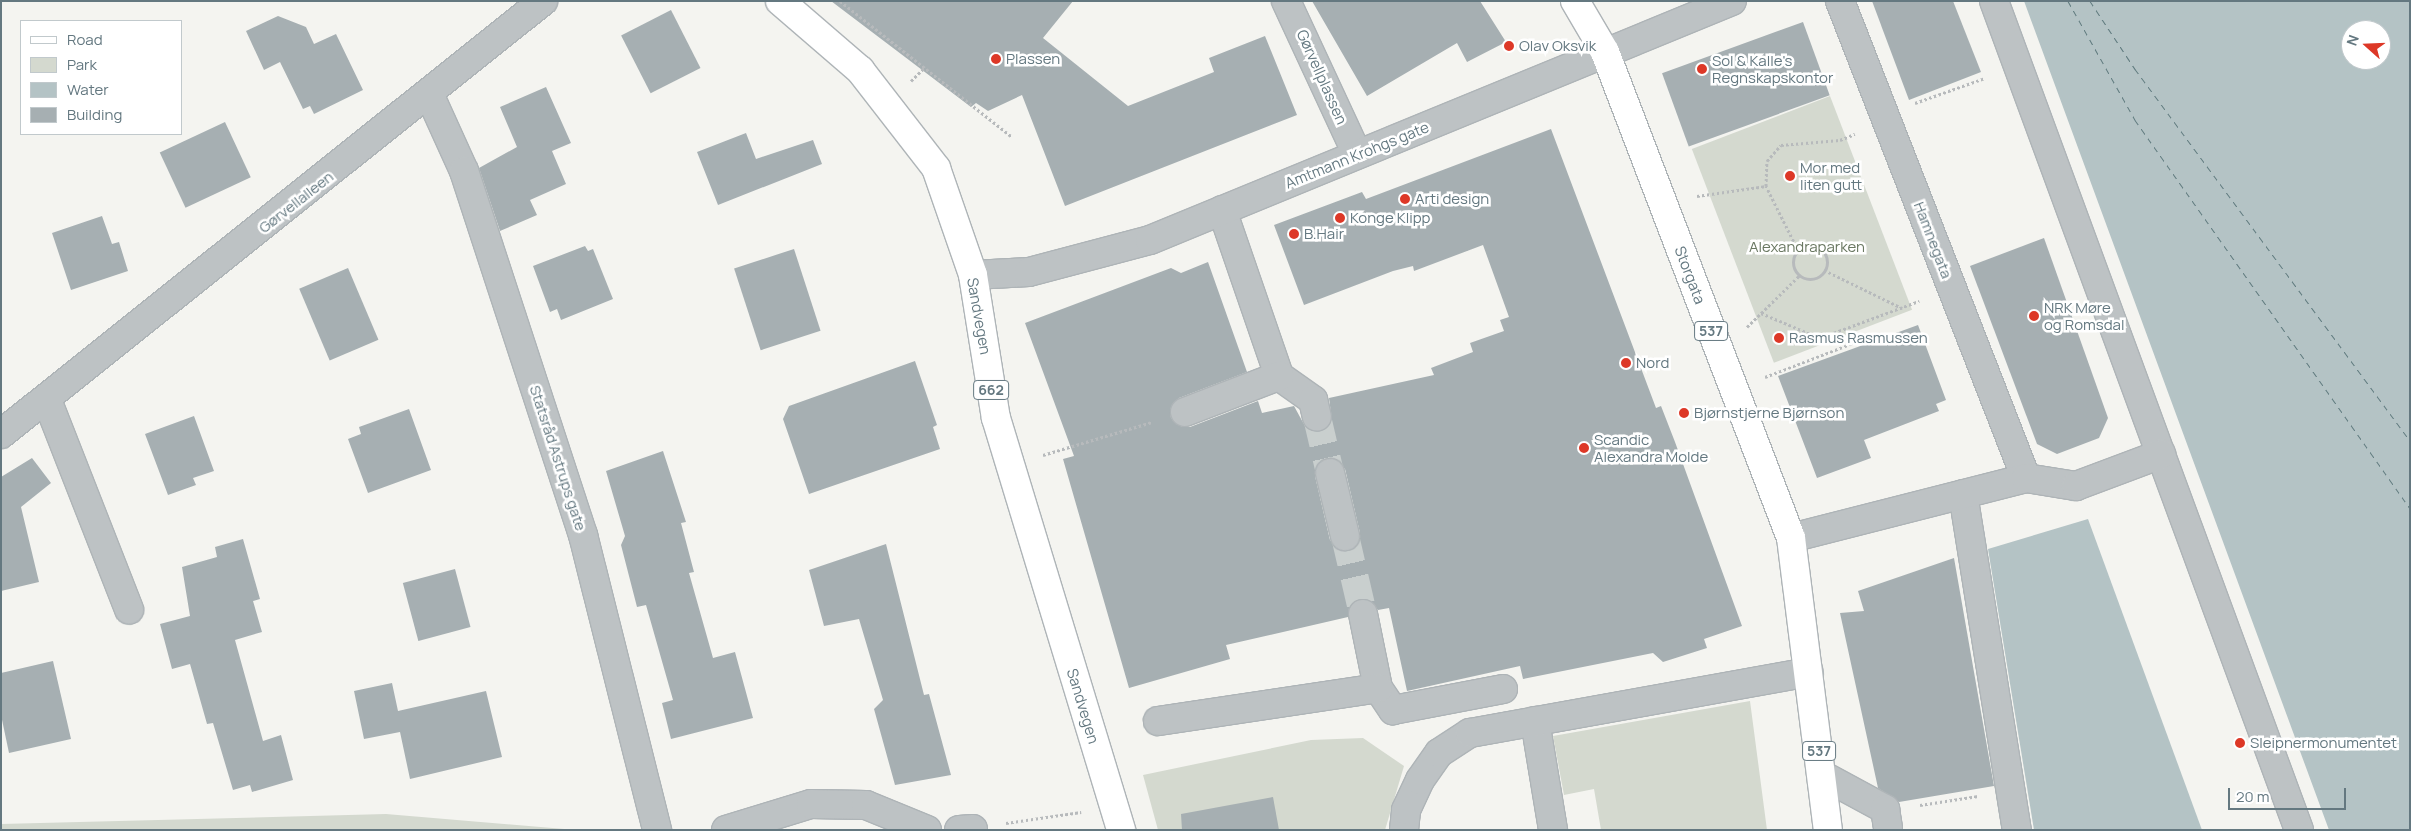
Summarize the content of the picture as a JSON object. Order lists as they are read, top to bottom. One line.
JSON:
{"streets":{"main road":["Storgata","Sandvegen","537","662"],"street":["Gørvellplassen","Amtmann Krohgs gate","Gørvellalleen","Hamnegata","Statsråd Astrups gate"]},"crossings":[["Gørvellplassen","Amtmann Krohgs gate"],["Amtmann Krohgs gate","Storgata"],["Amtmann Krohgs gate","Sandvegen"],["Gørvellalleen","Statsråd Astrups gate"],["Storgata","537"]],"parks":["Alexandraparken"],"places":["Olav Oksvik","Plassen","Sol & Kalle's Regnskapskontor","Mor med liten gutt","Arti design","Konge Klipp","B.Hair","NRK Møre og Romsdal","Rasmus Rasmussen","Nord","Bjørnstjerne Bjørnson","Scandic Alexandra Molde","Sleipnermonumentet"],"legend":["Road","Park","Water","Building"],"scale_bar":"20 m","north":"left"}
